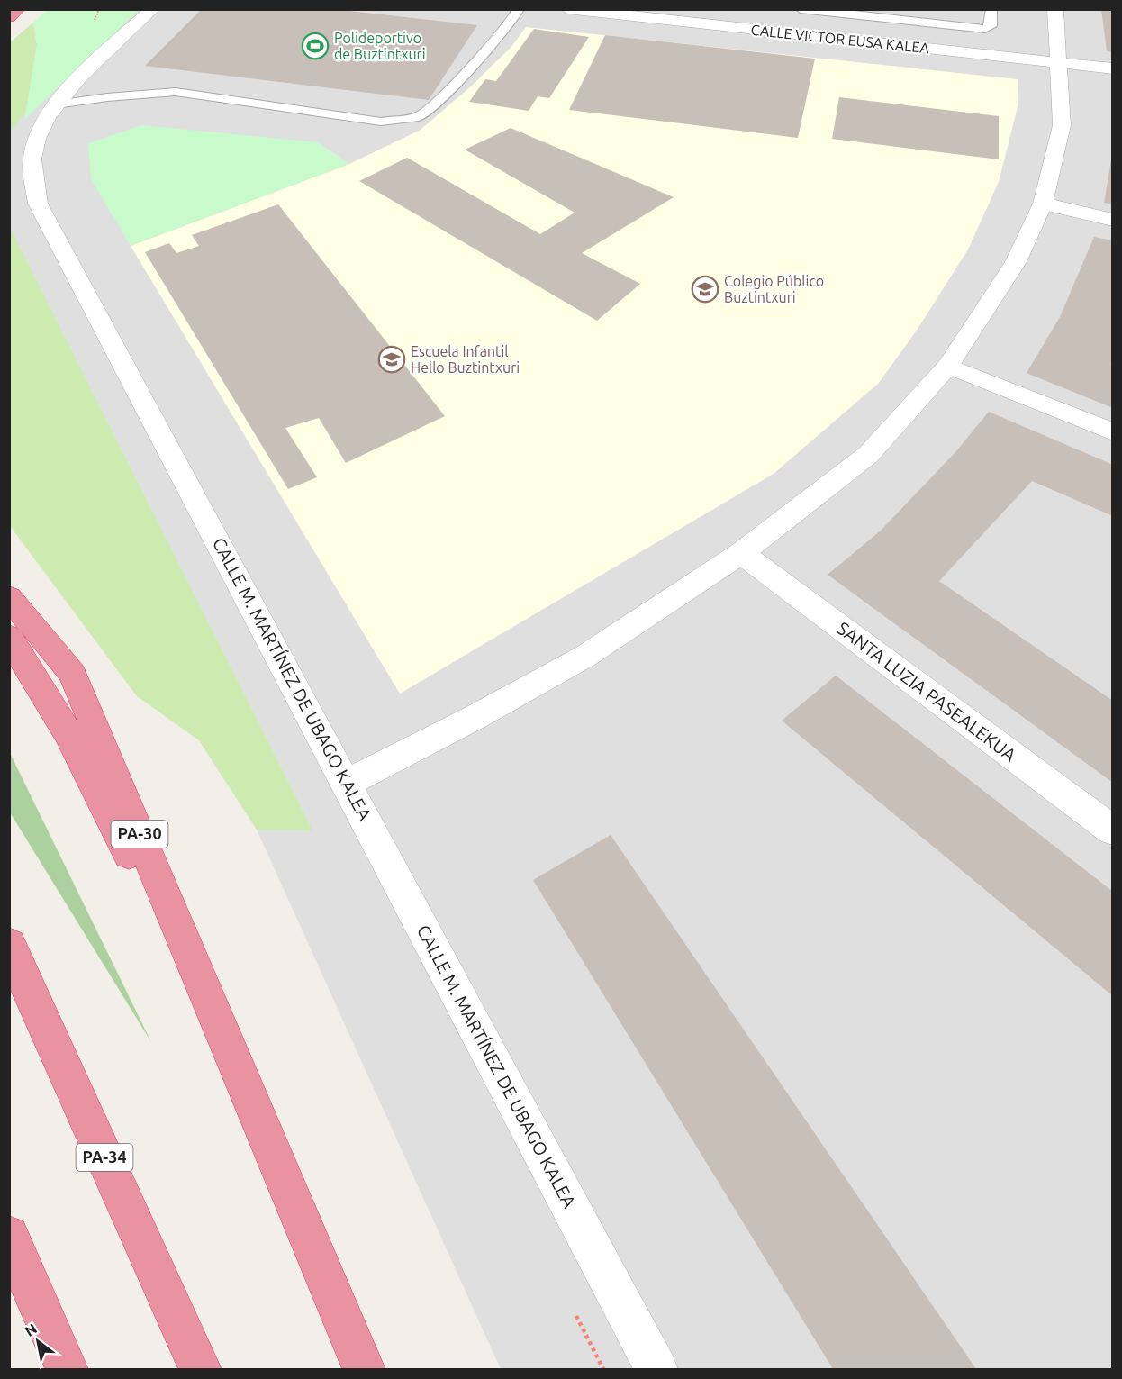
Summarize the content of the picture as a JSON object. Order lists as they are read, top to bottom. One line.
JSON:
{"streets":{"highway":["PA-30","PA-34"],"street":["CALLE VICTOR EUSA KALEA","CALLE M. MARTÍNEZ DE UBAGO KALEA","SANTA LUZIA PASEALEKUA"]},"places":{"sports":["Polideportivo de Buztintxuri"],"school or university":["Colegio Público Buztintxuri","Escuela Infantil Hello Buztintxuri"]},"north":"top left"}
